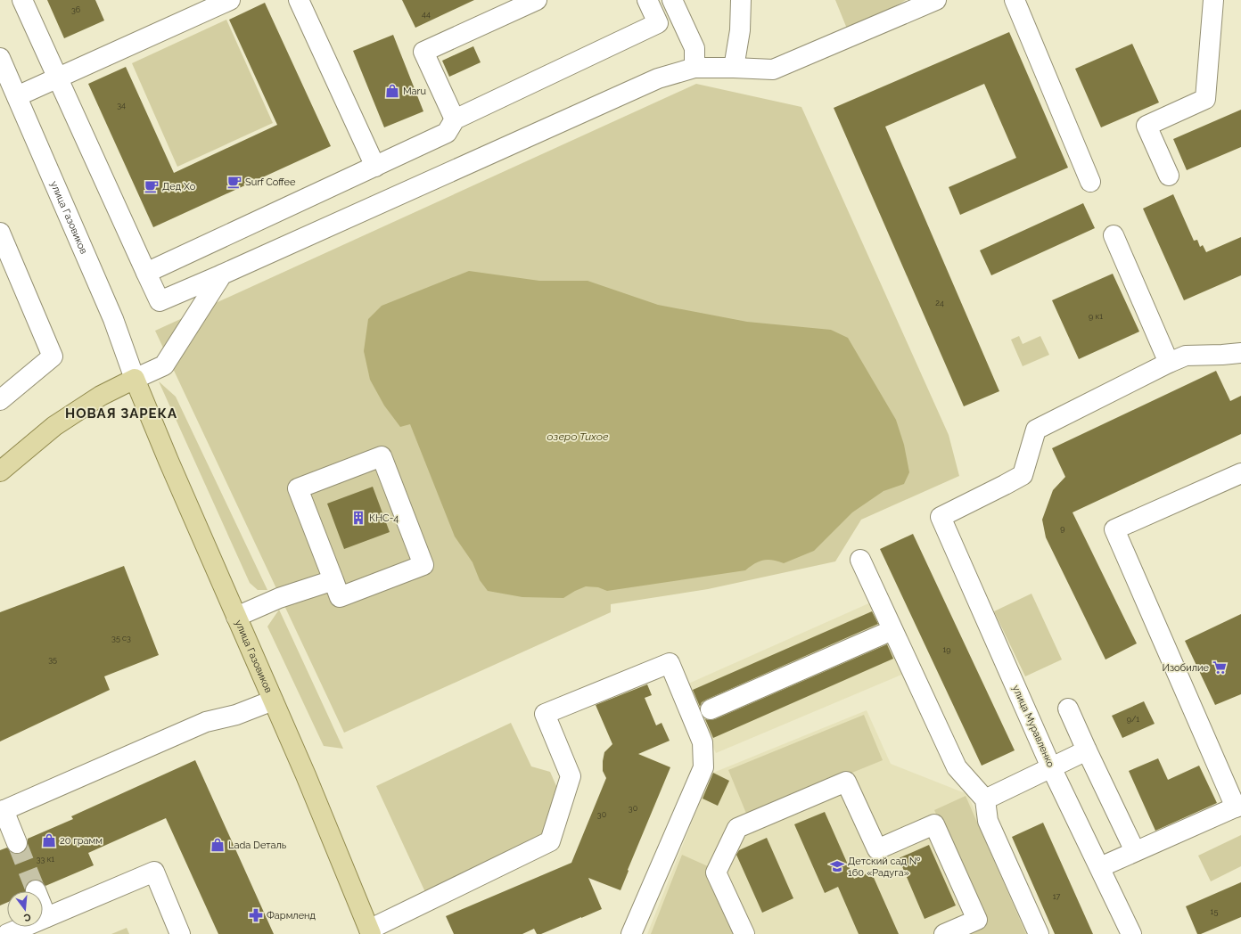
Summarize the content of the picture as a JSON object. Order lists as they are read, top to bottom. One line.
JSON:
{"streets":{"main road":["улица Газовиков"],"street":["улица Муравленко"]},"districts":["НОВАЯ ЗАРЕКА"],"water":["озеро Тихое"],"places":{"shop":["Maru","20 грамм","Lada Dеталь"],"cafe":["Surf Coffee","Дед Хо"],"building":["КНС-4"],"supermarket":["Изобилие"],"school or university":["Детский сад № 160 «Радуга»"],"pharmacy":["Фармленд"]},"house_numbers":["36","44","34","24","9 к1","9","35 с3","19","35","9/1","30","30","33 к1","17","15"],"north":"bottom"}
